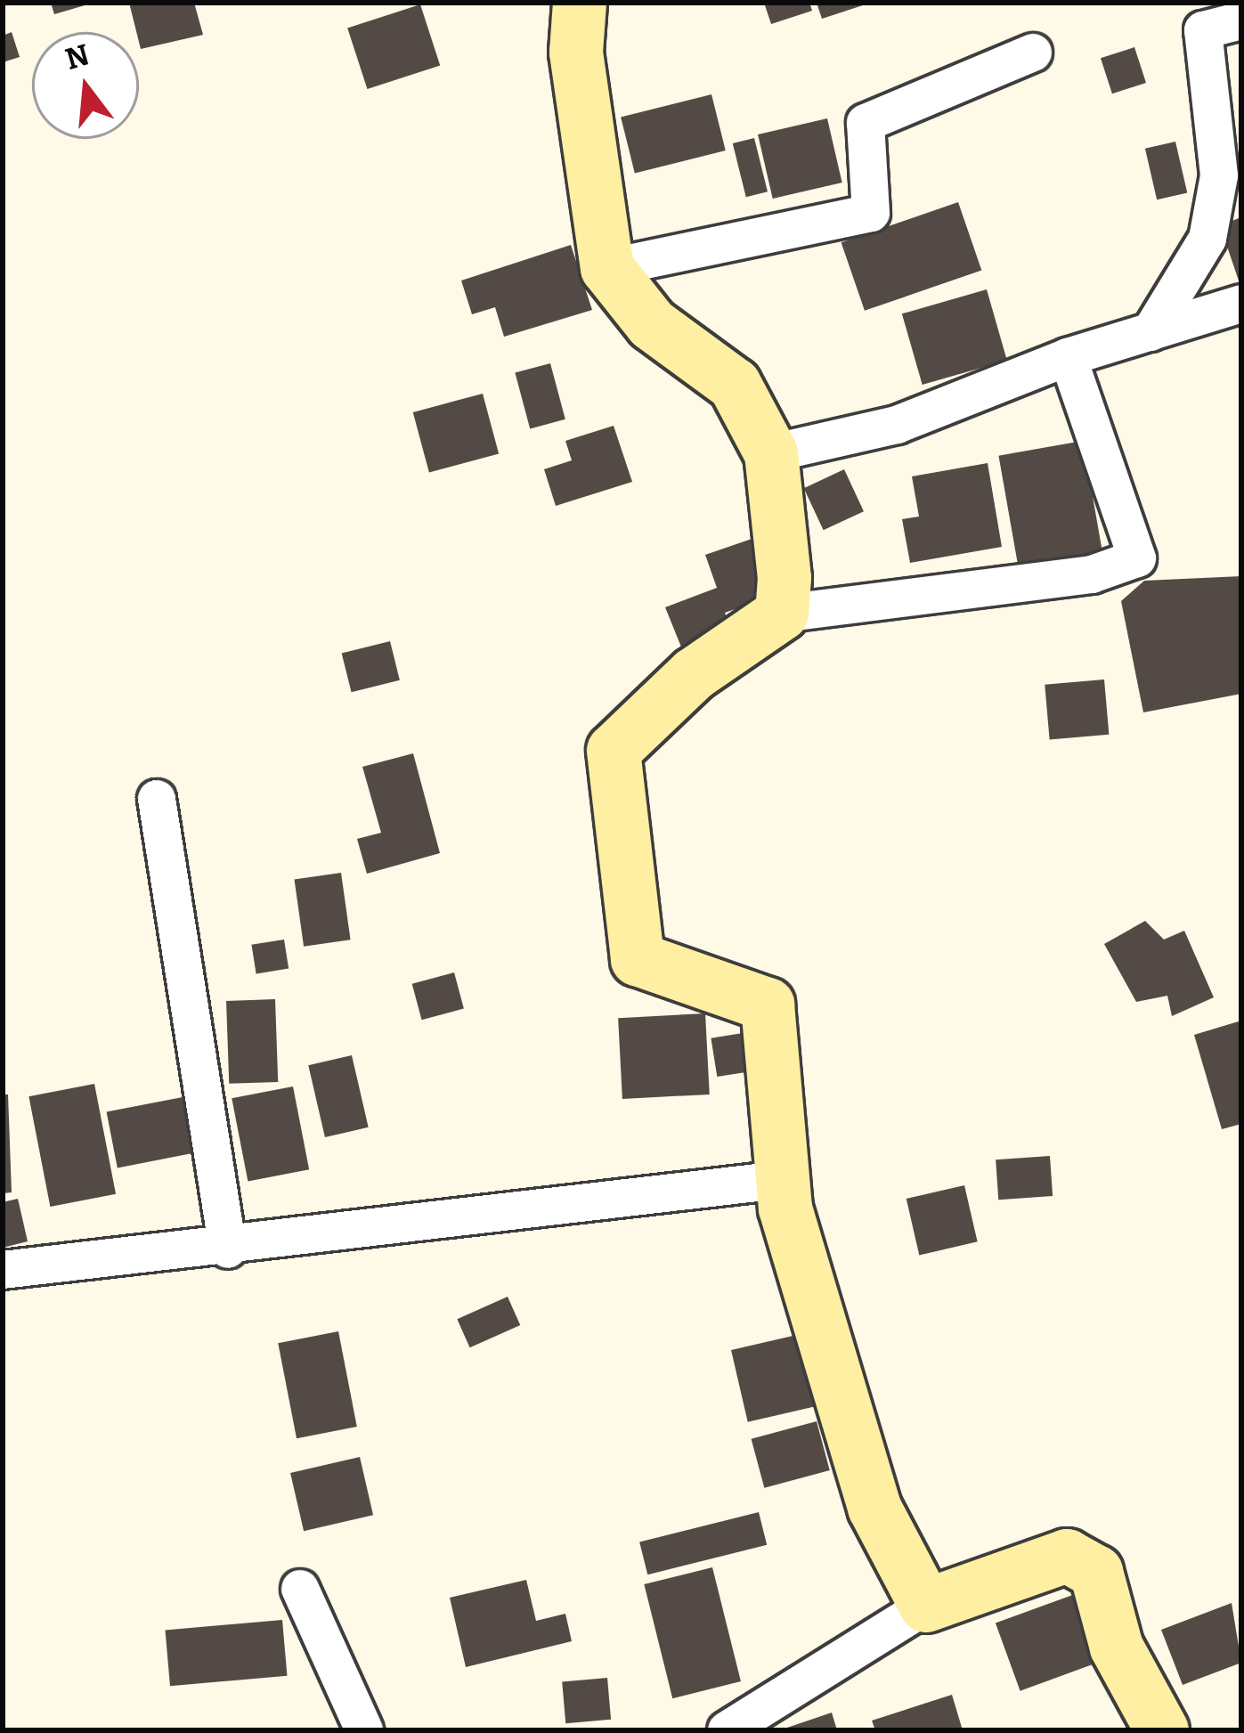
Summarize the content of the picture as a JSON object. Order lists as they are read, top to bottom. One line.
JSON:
{"north":"top"}
